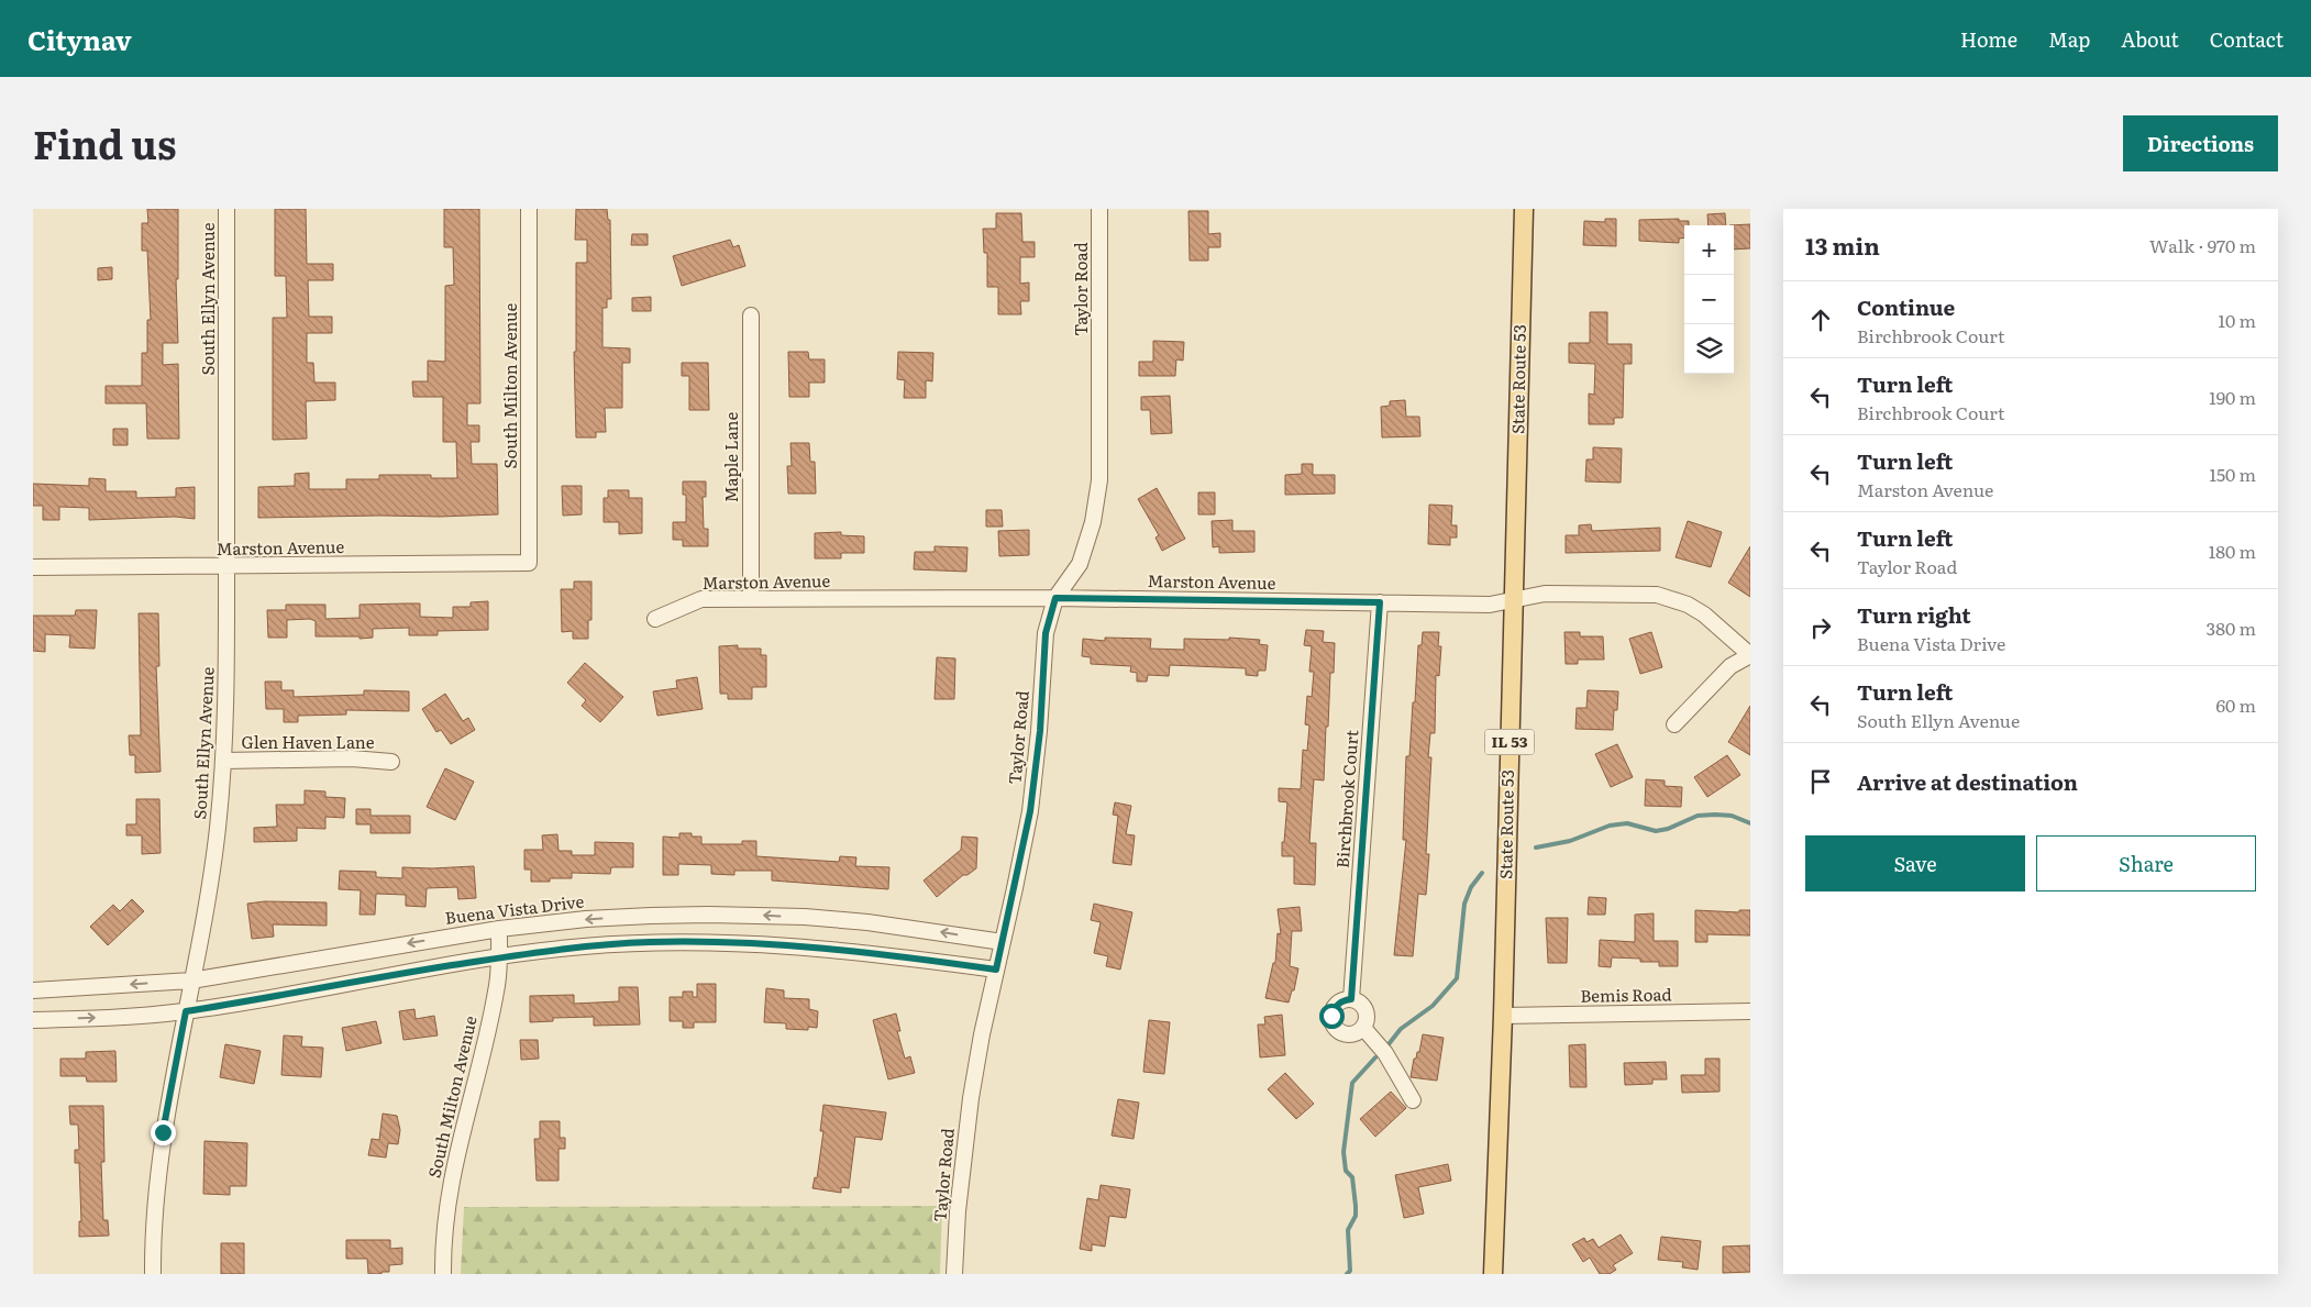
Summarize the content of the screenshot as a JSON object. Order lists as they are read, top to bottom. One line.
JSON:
{"streets":{"main road":["State Route 53","IL 53"],"street":["Taylor Road","South Ellyn Avenue","South Milton Avenue","Maple Lane","Marston Avenue","Glen Haven Lane","Birchbrook Court","Buena Vista Drive","Bemis Road"]},"crossings":[["Taylor Road","Marston Avenue"],["Taylor Road","Buena Vista Drive"],["South Ellyn Avenue","Marston Avenue"],["South Ellyn Avenue","Glen Haven Lane"],["South Ellyn Avenue","Buena Vista Drive"],["State Route 53","Marston Avenue"],["State Route 53","Bemis Road"],["South Milton Avenue","Marston Avenue"],["South Milton Avenue","Buena Vista Drive"],["Maple Lane","Marston Avenue"],["Marston Avenue","Birchbrook Court"]],"page":{"header":"Citynav","nav":["Home","Map","About","Contact"],"title":"Find us","buttons":["Directions",["Save","Share"]],"heading":["13 min","Walk · 970 m"],"map_buttons":["+","−"],"list":[["Continue","Birchbrook Court","10 m"],["Turn left","Birchbrook Court","190 m"],["Turn left","Marston Avenue","150 m"],["Turn left","Taylor Road","180 m"],["Turn right","Buena Vista Drive","380 m"],["Turn left","South Ellyn Avenue","60 m"],"Arrive at destination"]}}
